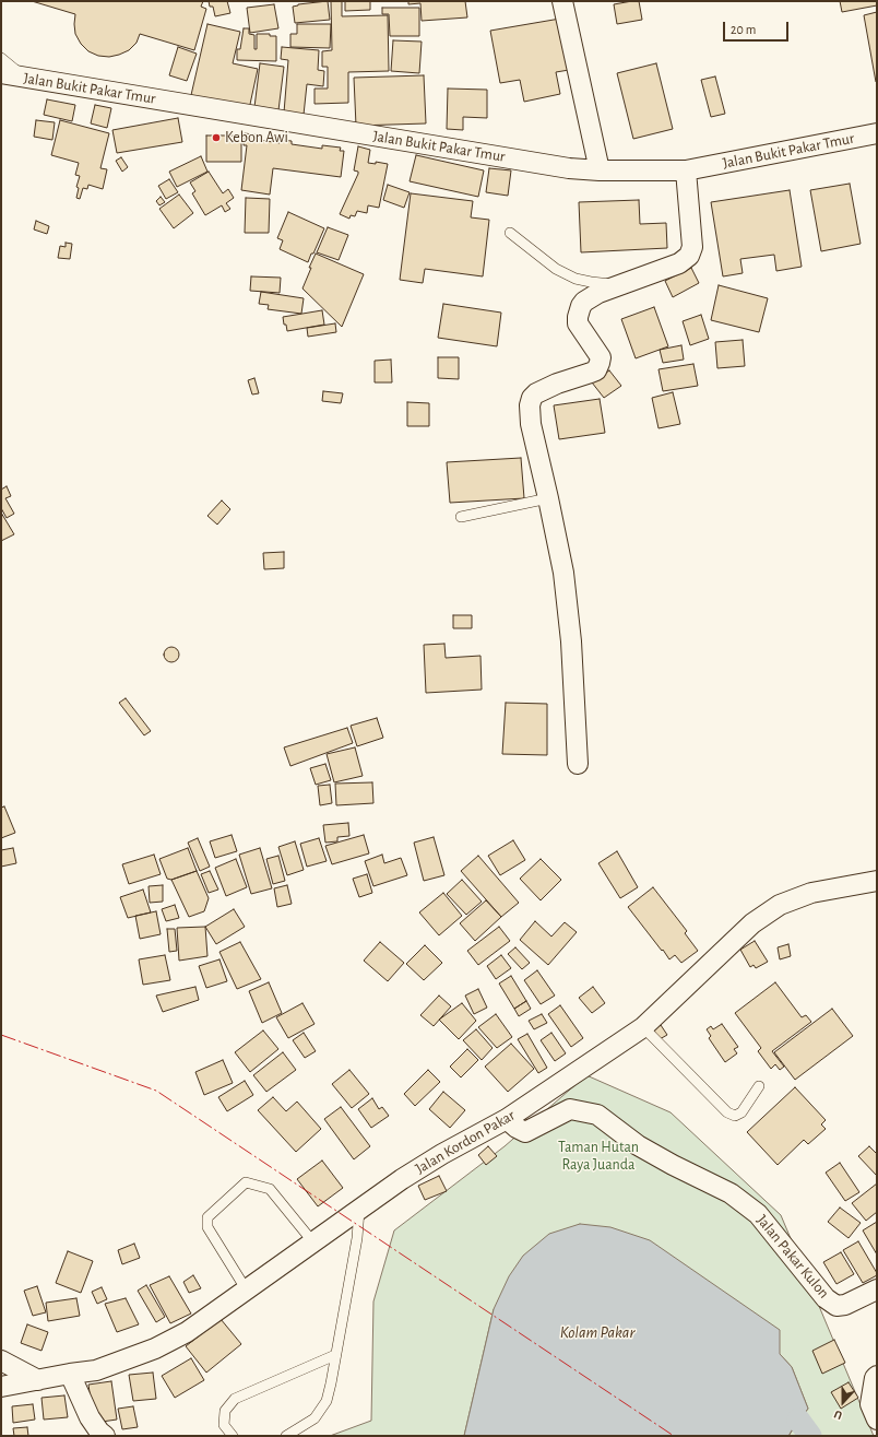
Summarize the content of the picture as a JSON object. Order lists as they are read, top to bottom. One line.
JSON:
{"streets":{"street":["Jalan Bukit Pakar Tmur","Jalan Kordon Pakar","Jalan Pakar Kulon"]},"crossings":[["Jalan Kordon Pakar","Jalan Pakar Kulon"]],"water":["Kolam Pakar"],"parks":["Taman Hutan Raya Juanda"],"places":["Kebon Awi"],"scale_bar":"20 m","north":"bottom"}
